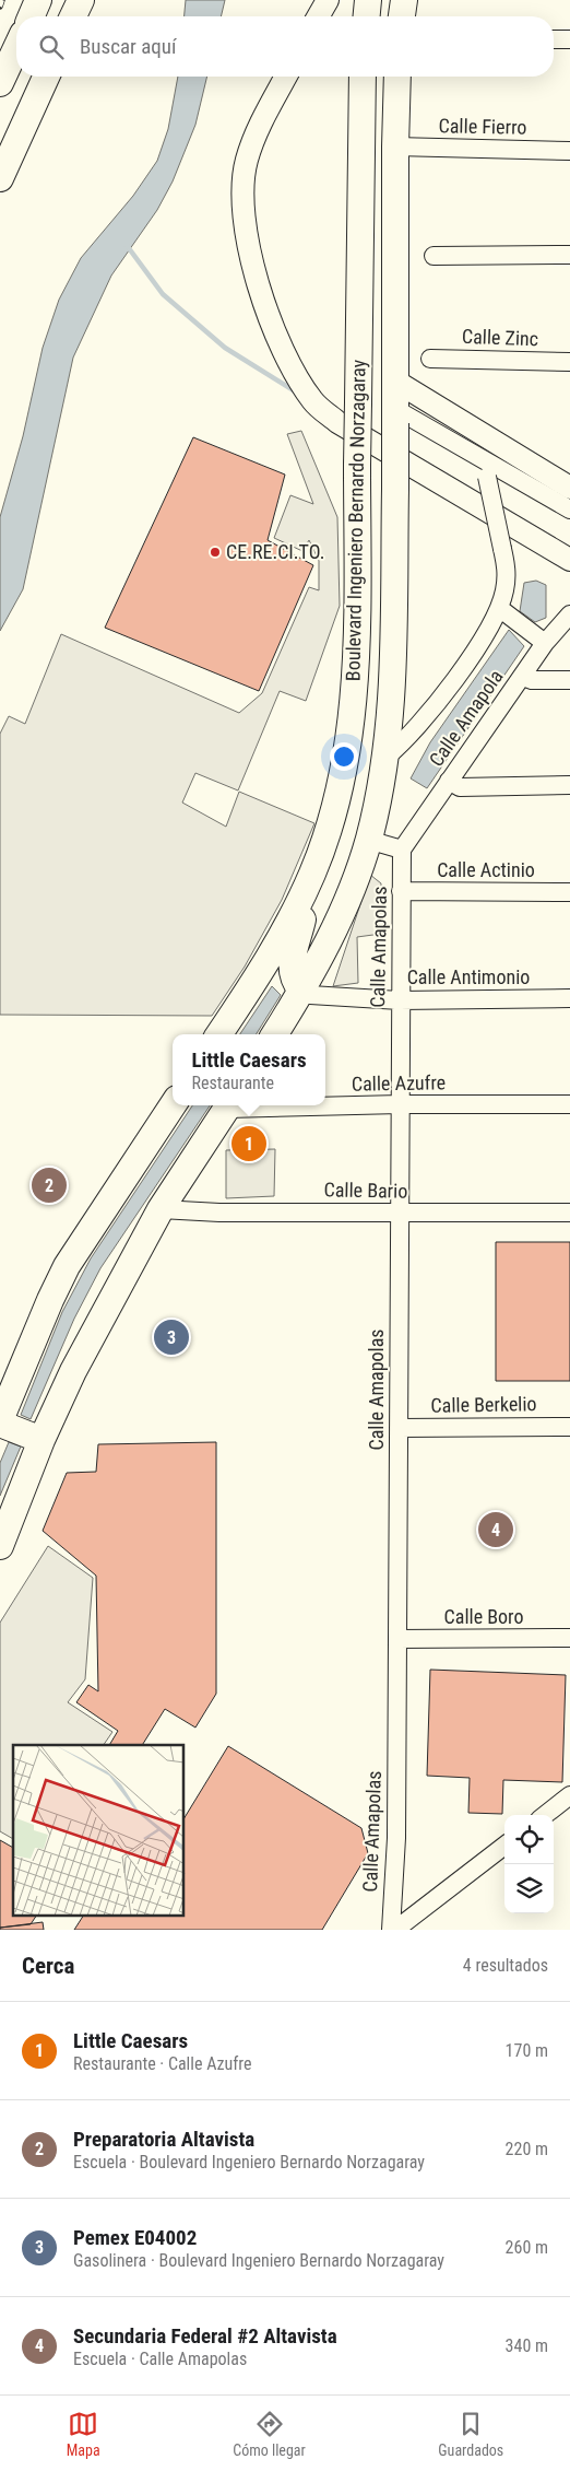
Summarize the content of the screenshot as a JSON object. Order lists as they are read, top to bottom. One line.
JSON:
{"streets":{"highway":["Boulevard Ingeniero Bernardo Norzagaray"],"street":["Calle Fierro","Calle Zinc","Calle Amapola","Calle Actinio","Calle Amapolas","Calle Antimonio","Calle Azufre","Calle Bario","Calle Berkelio","Calle Boro"]},"crossings":[["Calle Fierro","Boulevard Ingeniero Bernardo Norzagaray"],["Boulevard Ingeniero Bernardo Norzagaray","Calle Antimonio"],["Calle Amapola","Calle Amapolas"],["Calle Actinio","Calle Amapolas"],["Calle Amapolas","Calle Antimonio"],["Calle Amapolas","Calle Azufre"],["Calle Amapolas","Calle Bario"],["Calle Amapolas","Calle Berkelio"],["Calle Amapolas","Calle Boro"]],"places":["CE.RE.CI.TO."],"page":{"search":"Buscar aquí","popup":["Little Caesars","Restaurante"],"pins":["1","2","3","4"],"heading":["Cerca","4 resultados"],"list":[{"mark":"1","name":"Little Caesars","note":"Restaurante · Calle Azufre","value":"170 m"},{"mark":"2","name":"Preparatoria Altavista","note":"Escuela · Boulevard Ingeniero Bernardo Norzagaray","value":"220 m"},{"mark":"3","name":"Pemex E04002","note":"Gasolinera · Boulevard Ingeniero Bernardo Norzagaray","value":"260 m"},{"mark":"4","name":"Secundaria Federal #2 Altavista","note":"Escuela · Calle Amapolas","value":"340 m"}],"nav":["Mapa","Cómo llegar","Guardados"]}}
